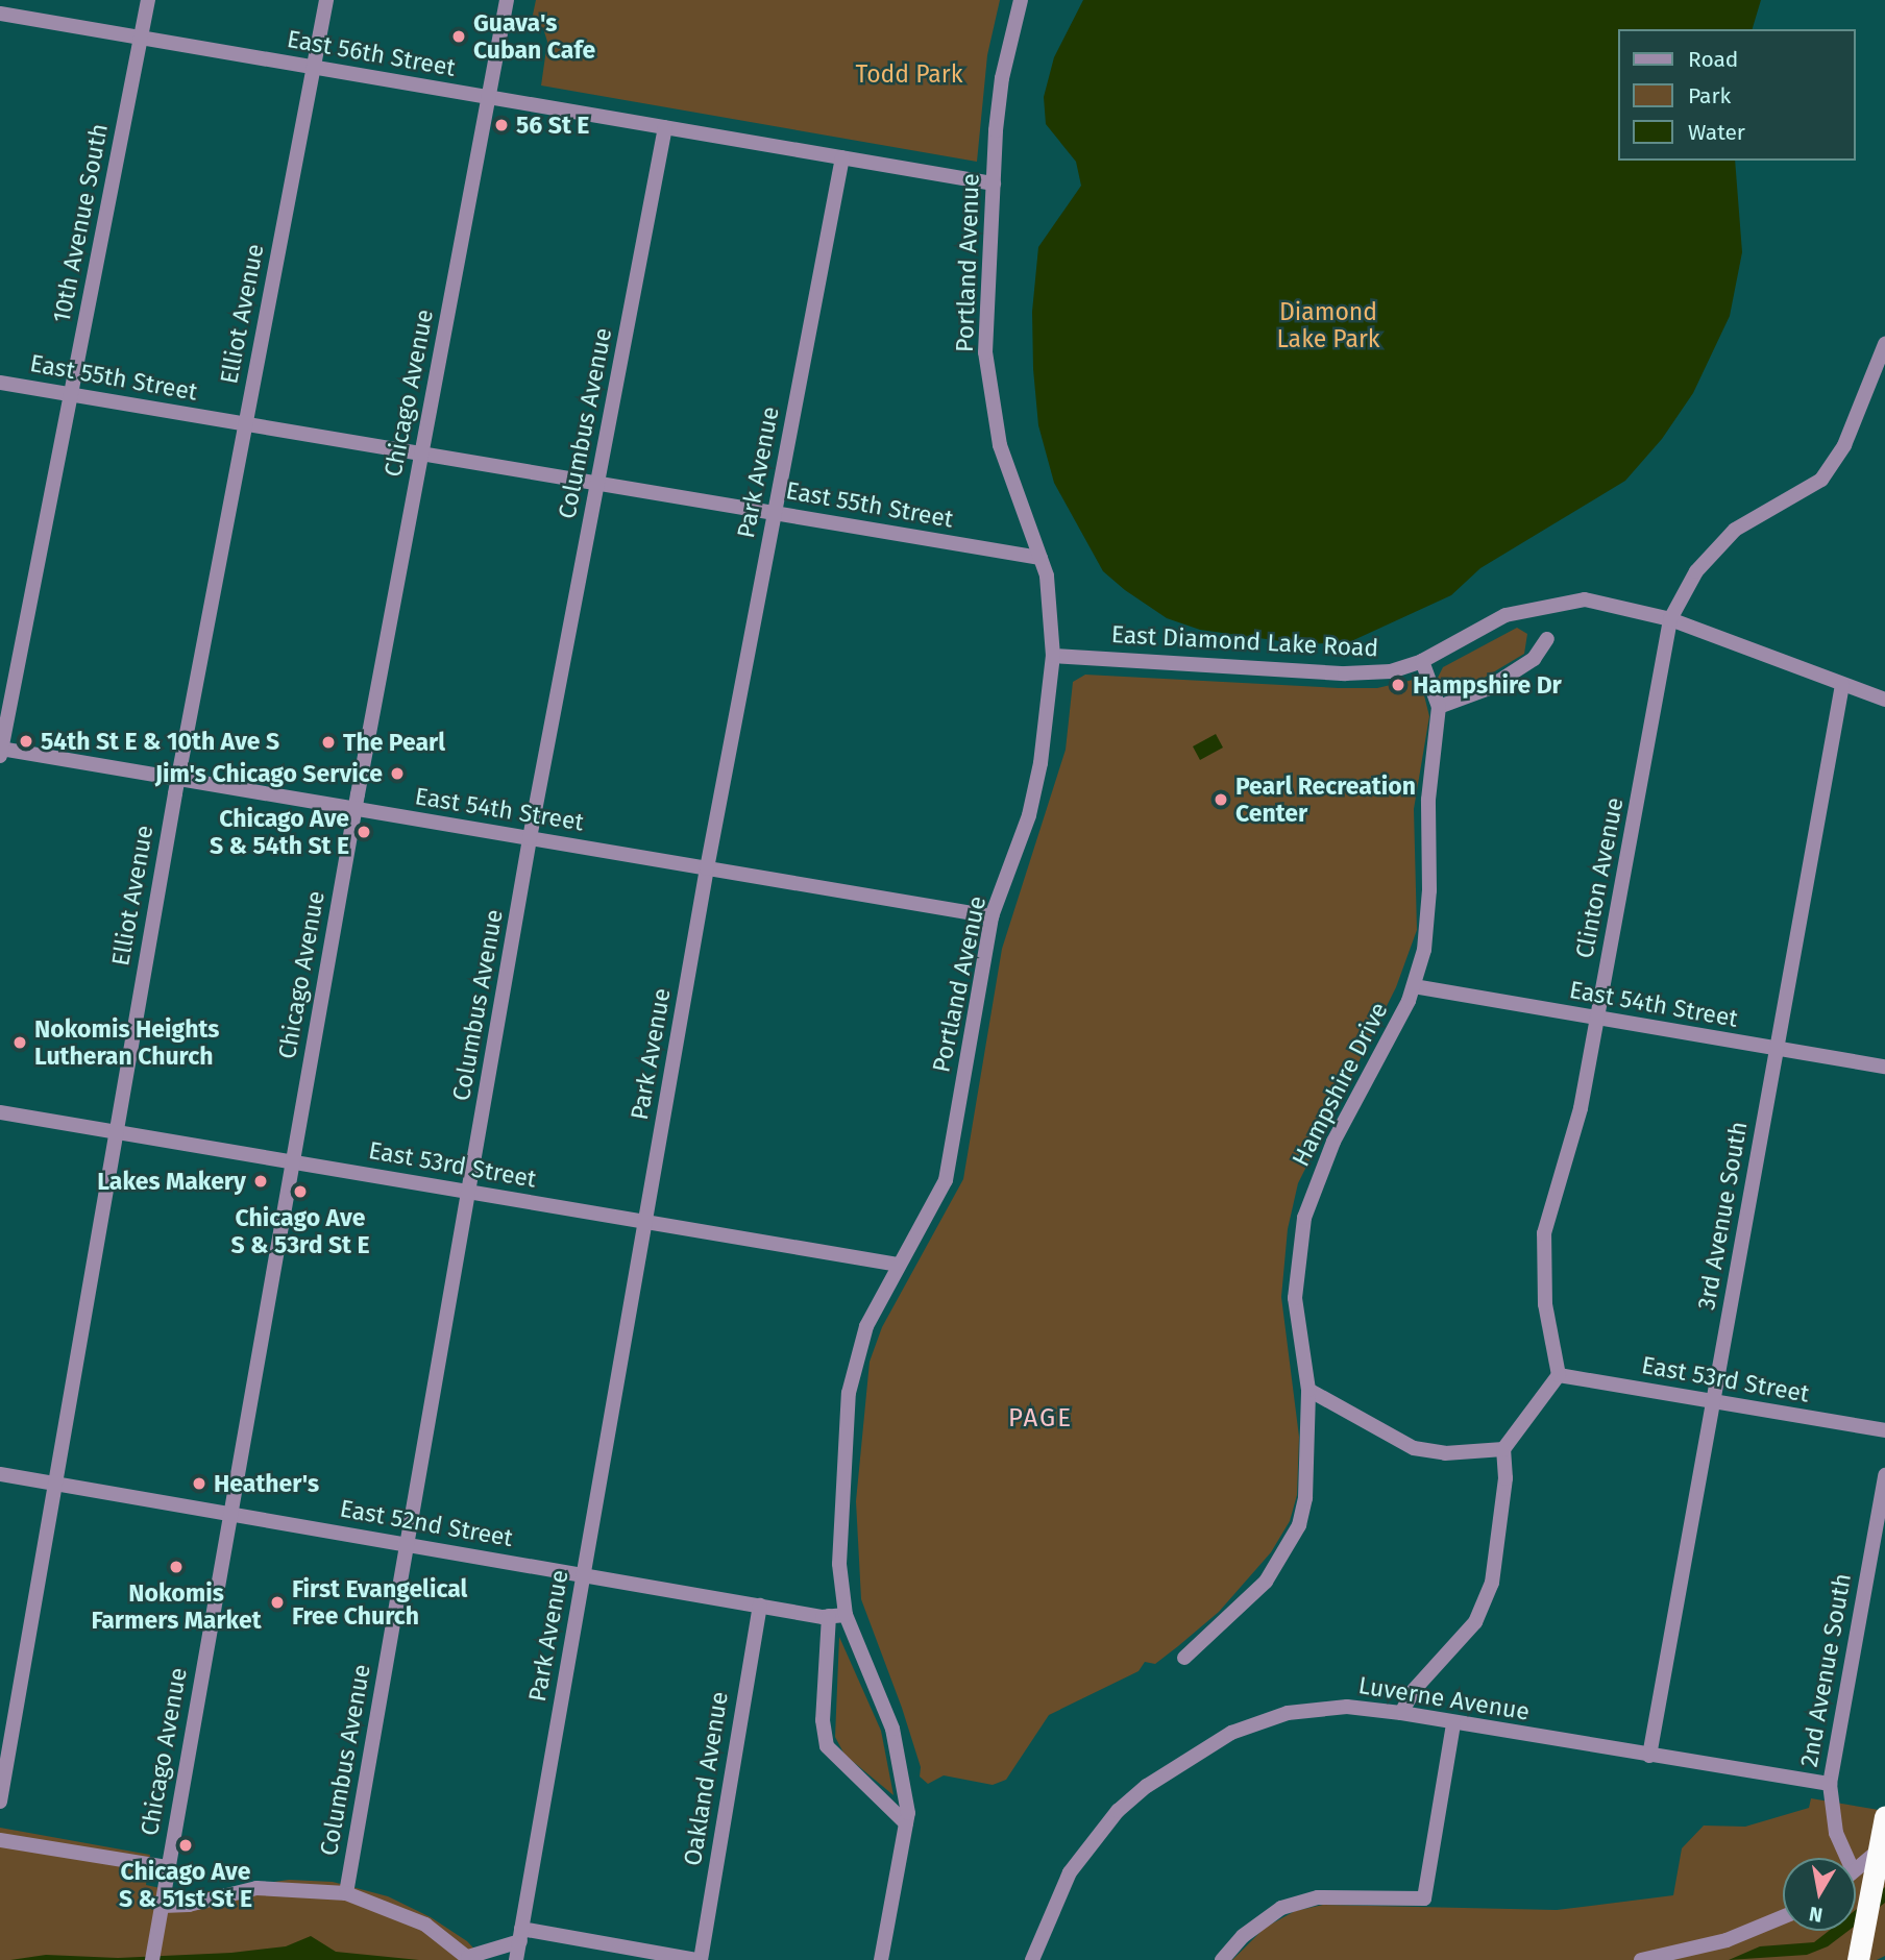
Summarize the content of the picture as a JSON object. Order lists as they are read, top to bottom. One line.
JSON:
{"streets":{"street":["East 56th Street","10th Avenue South","Portland Avenue","Elliot Avenue","East 55th Street","Chicago Avenue","Columbus Avenue","Park Avenue","East Diamond Lake Road","East 54th Street","Clinton Avenue","Hampshire Drive","East 53rd Street","3rd Avenue South","East 52nd Street","2nd Avenue South","Luverne Avenue","Oakland Avenue"]},"crossings":[["East 56th Street","10th Avenue South"],["East 56th Street","Portland Avenue"],["East 56th Street","Elliot Avenue"],["East 56th Street","Chicago Avenue"],["East 56th Street","Columbus Avenue"],["East 56th Street","Park Avenue"],["10th Avenue South","East 55th Street"],["10th Avenue South","East 54th Street"],["Portland Avenue","East 55th Street"],["Portland Avenue","East Diamond Lake Road"],["Portland Avenue","East 54th Street"],["Portland Avenue","East 53rd Street"],["Portland Avenue","East 52nd Street"],["Elliot Avenue","East 55th Street"],["Elliot Avenue","East 54th Street"],["Elliot Avenue","East 53rd Street"],["Elliot Avenue","East 52nd Street"],["East 55th Street","Chicago Avenue"],["East 55th Street","Columbus Avenue"],["East 55th Street","Park Avenue"],["Chicago Avenue","East 54th Street"],["Chicago Avenue","East 53rd Street"],["Chicago Avenue","East 52nd Street"],["Columbus Avenue","East 54th Street"],["Columbus Avenue","East 53rd Street"],["Columbus Avenue","East 52nd Street"],["Park Avenue","East 54th Street"],["Park Avenue","East 53rd Street"],["Park Avenue","East 52nd Street"],["East Diamond Lake Road","Clinton Avenue"],["East Diamond Lake Road","Hampshire Drive"],["East Diamond Lake Road","3rd Avenue South"],["East 54th Street","Clinton Avenue"],["East 54th Street","Hampshire Drive"],["East 54th Street","3rd Avenue South"],["Clinton Avenue","East 53rd Street"],["East 53rd Street","3rd Avenue South"],["3rd Avenue South","Luverne Avenue"],["East 52nd Street","Oakland Avenue"],["2nd Avenue South","Luverne Avenue"]],"districts":["PAGE"],"parks":["Todd Park","Diamond Lake Park"],"places":["Guava's Cuban Cafe","56 St E","Hampshire Dr","54th St E & 10th Ave S","The Pearl","Jim's Chicago Service","Pearl Recreation Center","Chicago Ave S & 54th St E","Nokomis Heights Lutheran Church","Lakes Makery","Chicago Ave S & 53rd St E","Heather's","Nokomis Farmers Market","First Evangelical Free Church","Chicago Ave S & 51st St E"],"legend":["Road","Park","Water"],"north":"bottom"}
